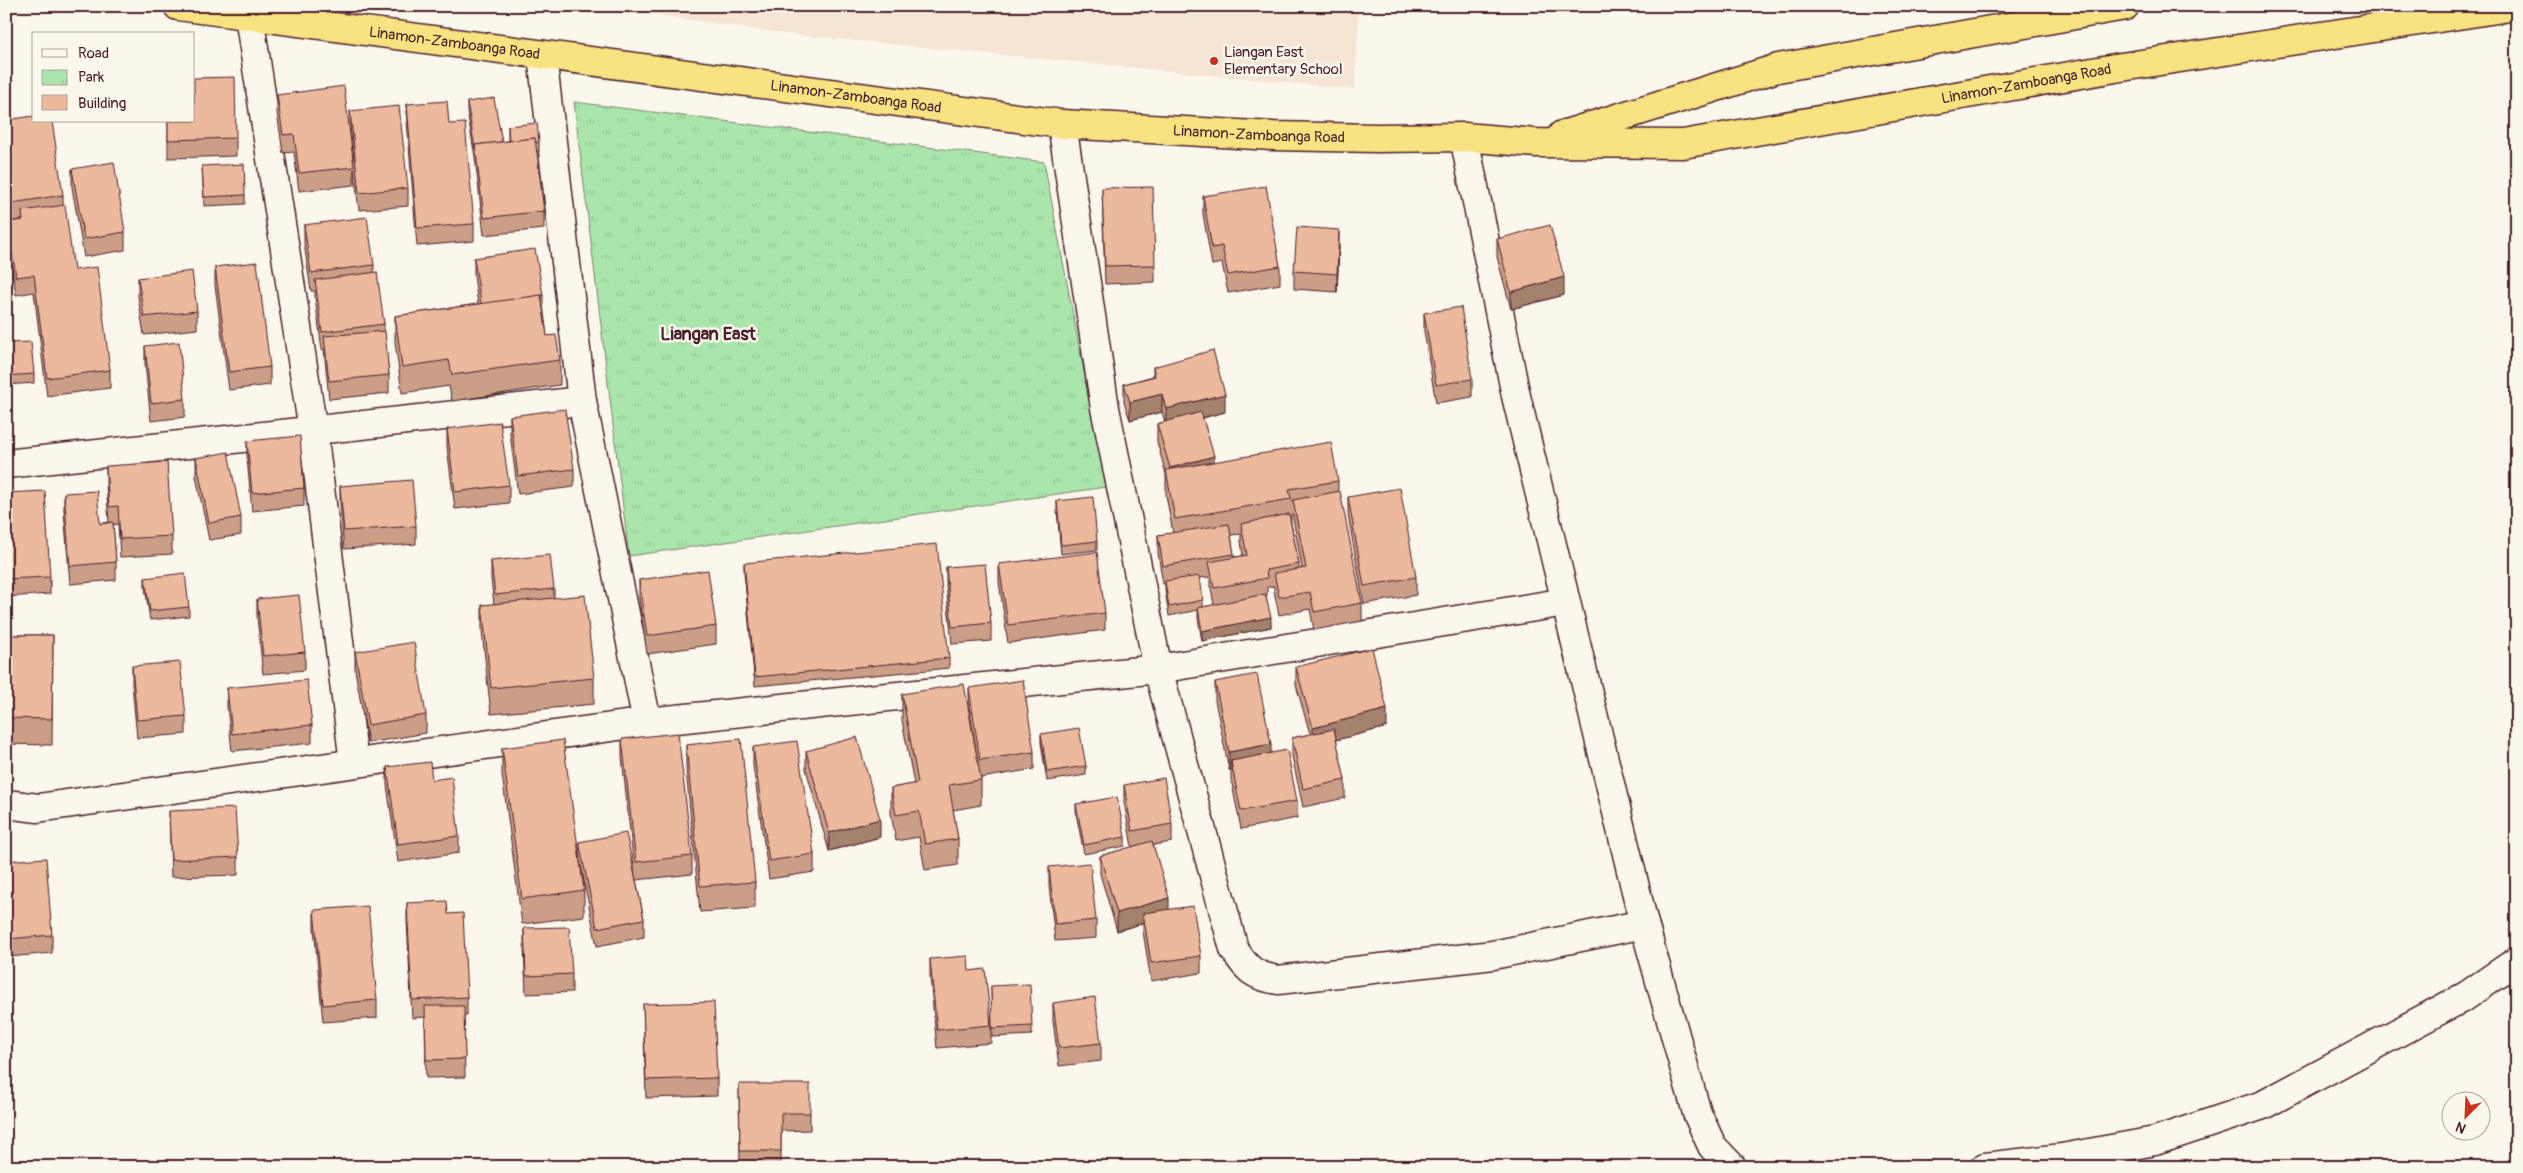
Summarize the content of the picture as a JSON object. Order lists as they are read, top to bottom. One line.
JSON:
{"streets":{"highway":["Linamon-Zamboanga Road"]},"districts":["Liangan East"],"places":["Liangan East Elementary School"],"legend":["Road","Park","Building"],"north":"bottom left"}
